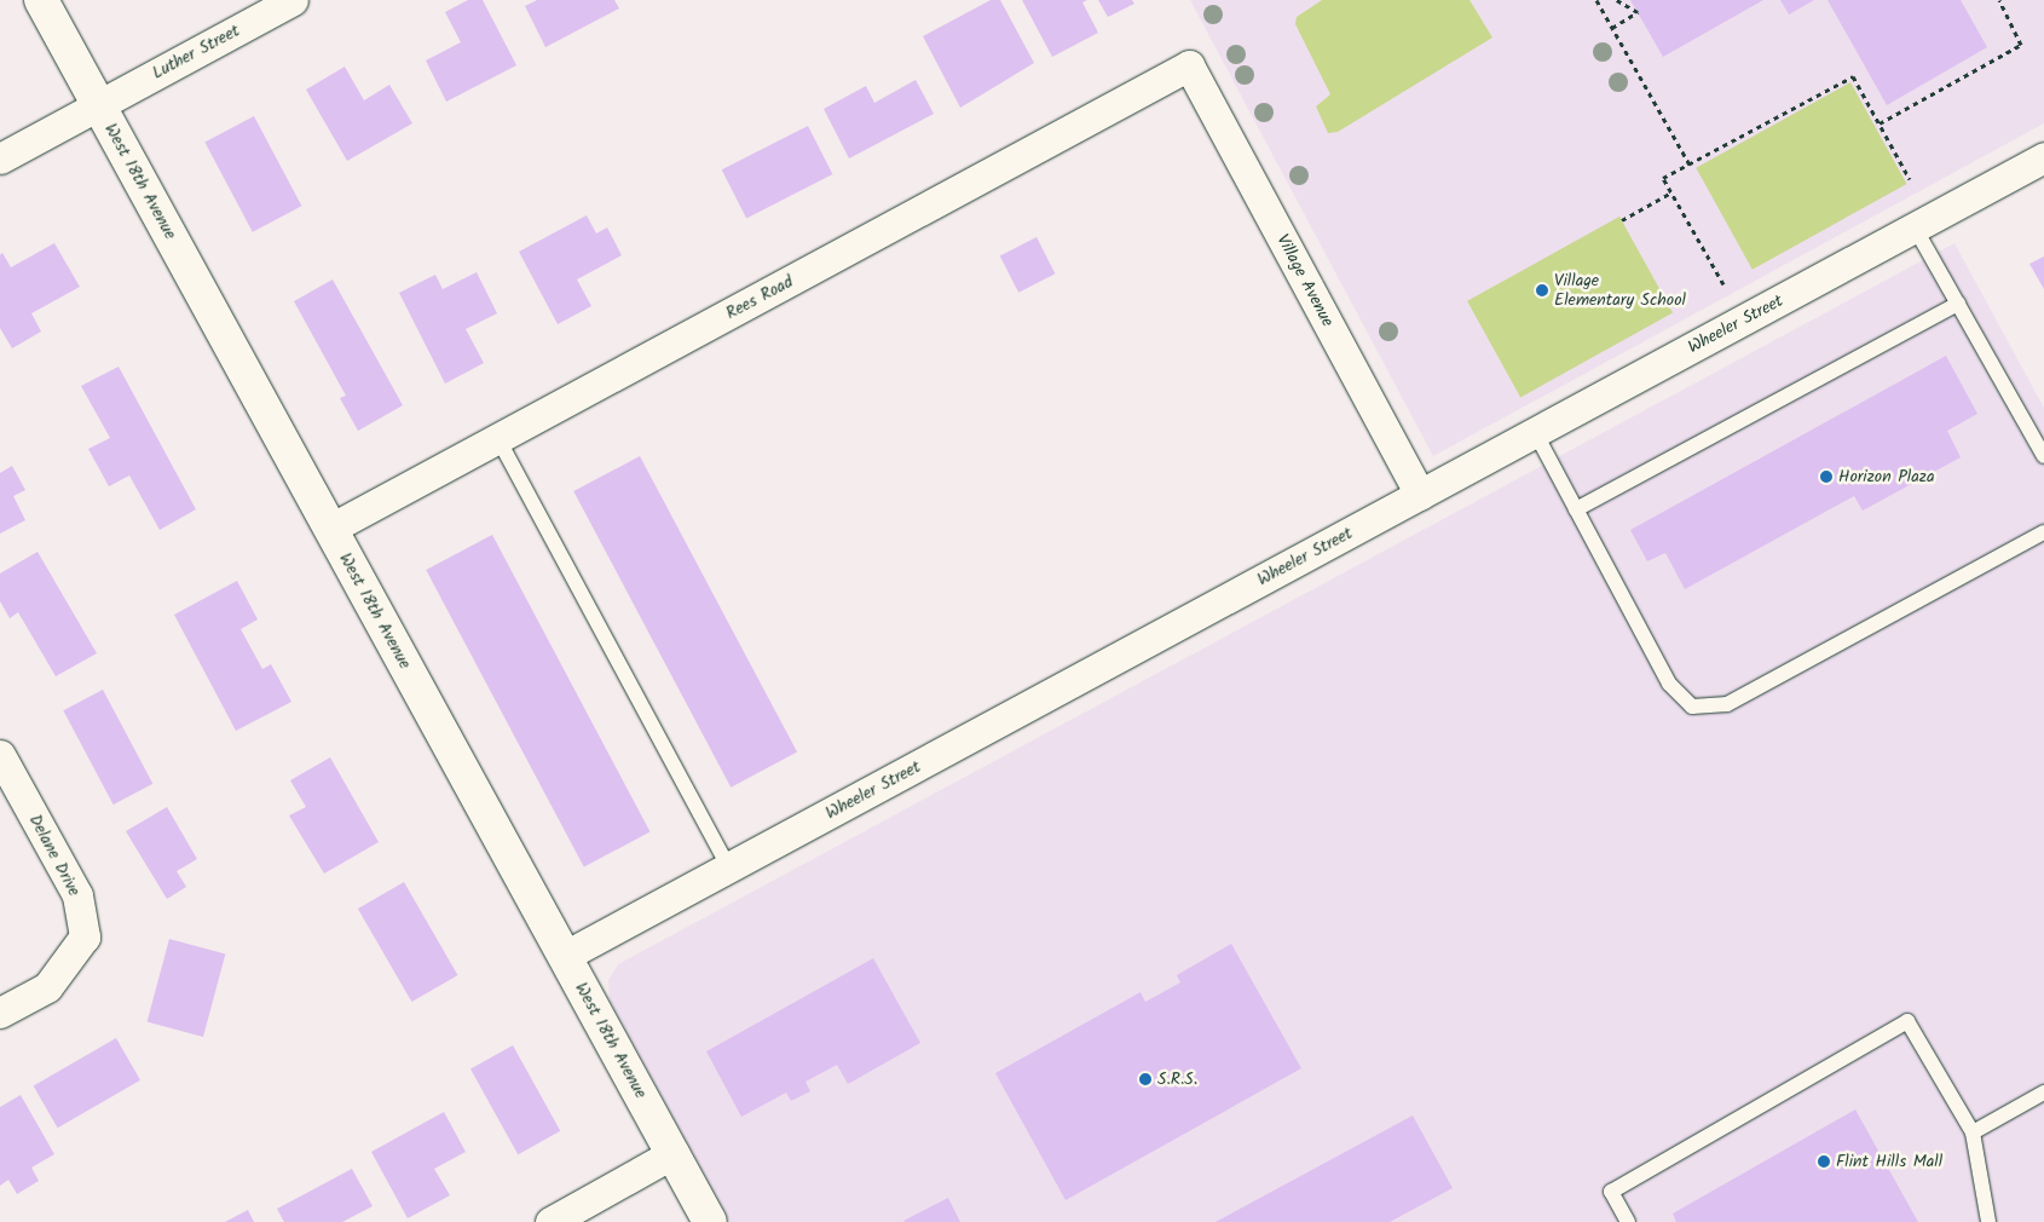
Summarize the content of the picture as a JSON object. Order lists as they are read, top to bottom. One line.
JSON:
{"streets":{"street":["Luther Street","West 18th Avenue","Village Avenue","Rees Road","Wheeler Street","Delane Drive"]},"crossings":[["Luther Street","West 18th Avenue"],["West 18th Avenue","Rees Road"],["West 18th Avenue","Wheeler Street"],["Village Avenue","Rees Road"],["Village Avenue","Wheeler Street"]],"places":["Village Elementary School","Horizon Plaza","S.R.S.","Flint Hills Mall"]}
